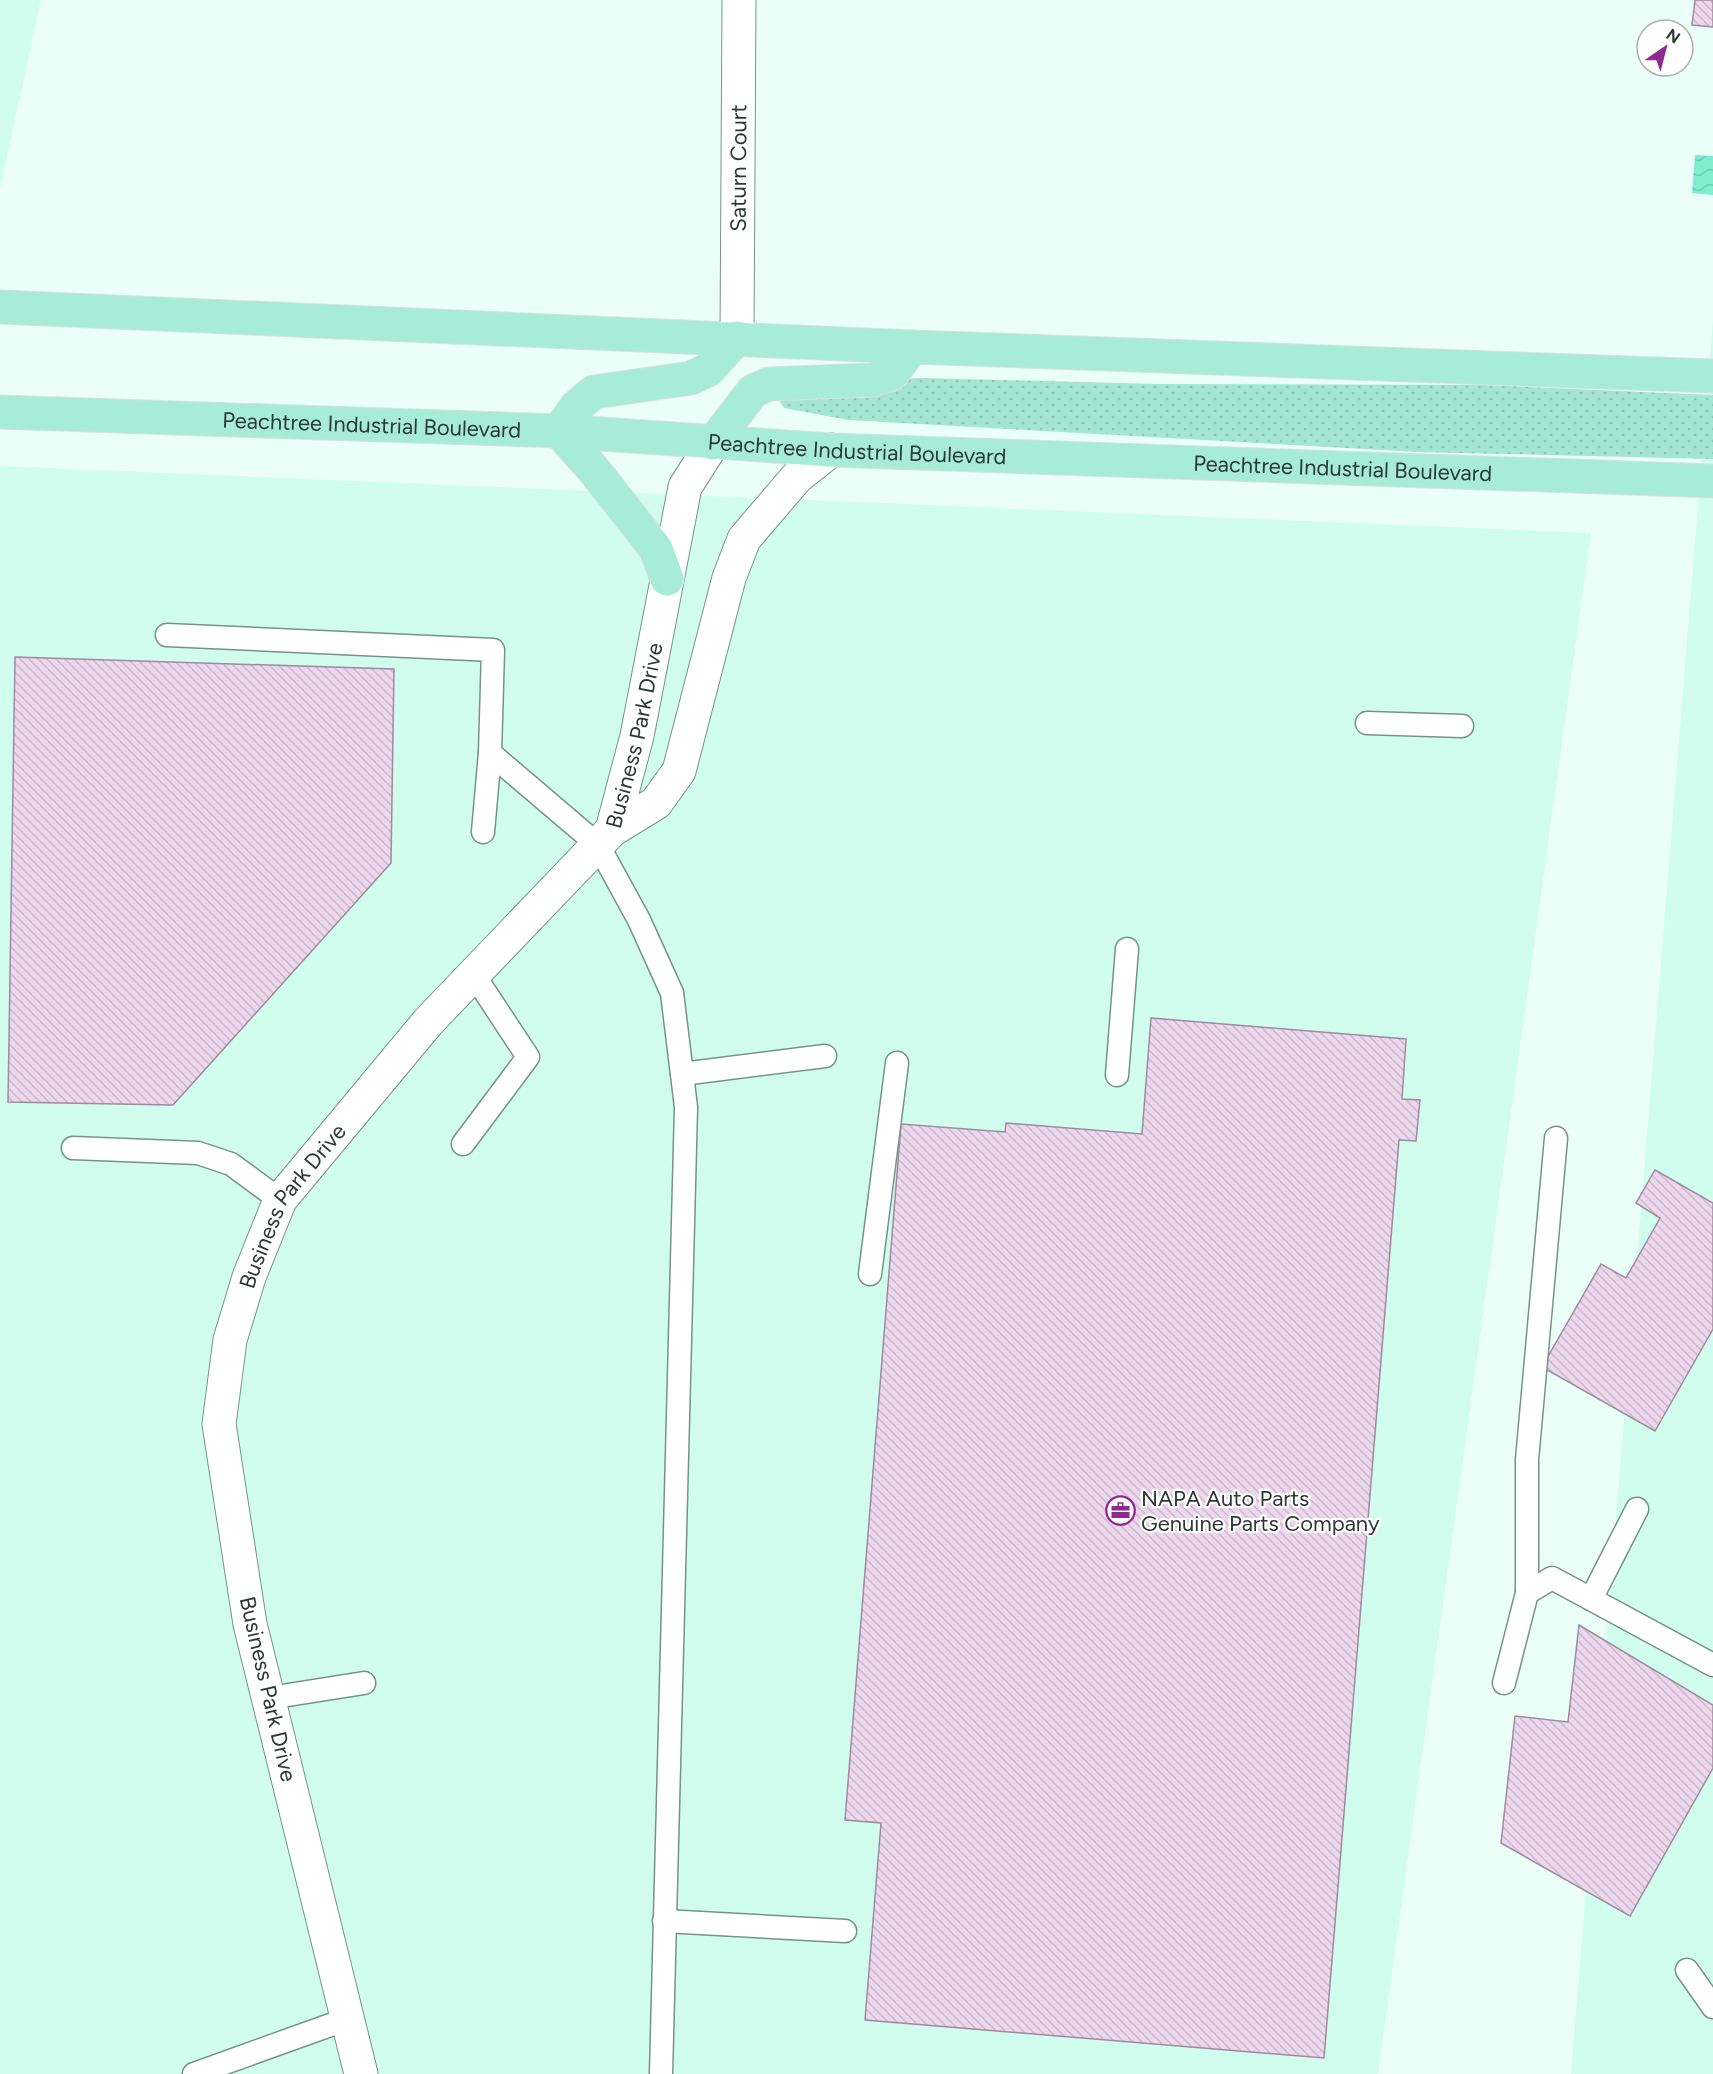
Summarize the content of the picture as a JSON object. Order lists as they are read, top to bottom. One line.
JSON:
{"streets":{"highway":["Peachtree Industrial Boulevard"],"street":["Saturn Court","Business Park Drive"]},"crossings":[["Peachtree Industrial Boulevard","Business Park Drive"]],"places":{"office":["NAPA Auto Parts Genuine Parts Company"]},"north":"top right"}
